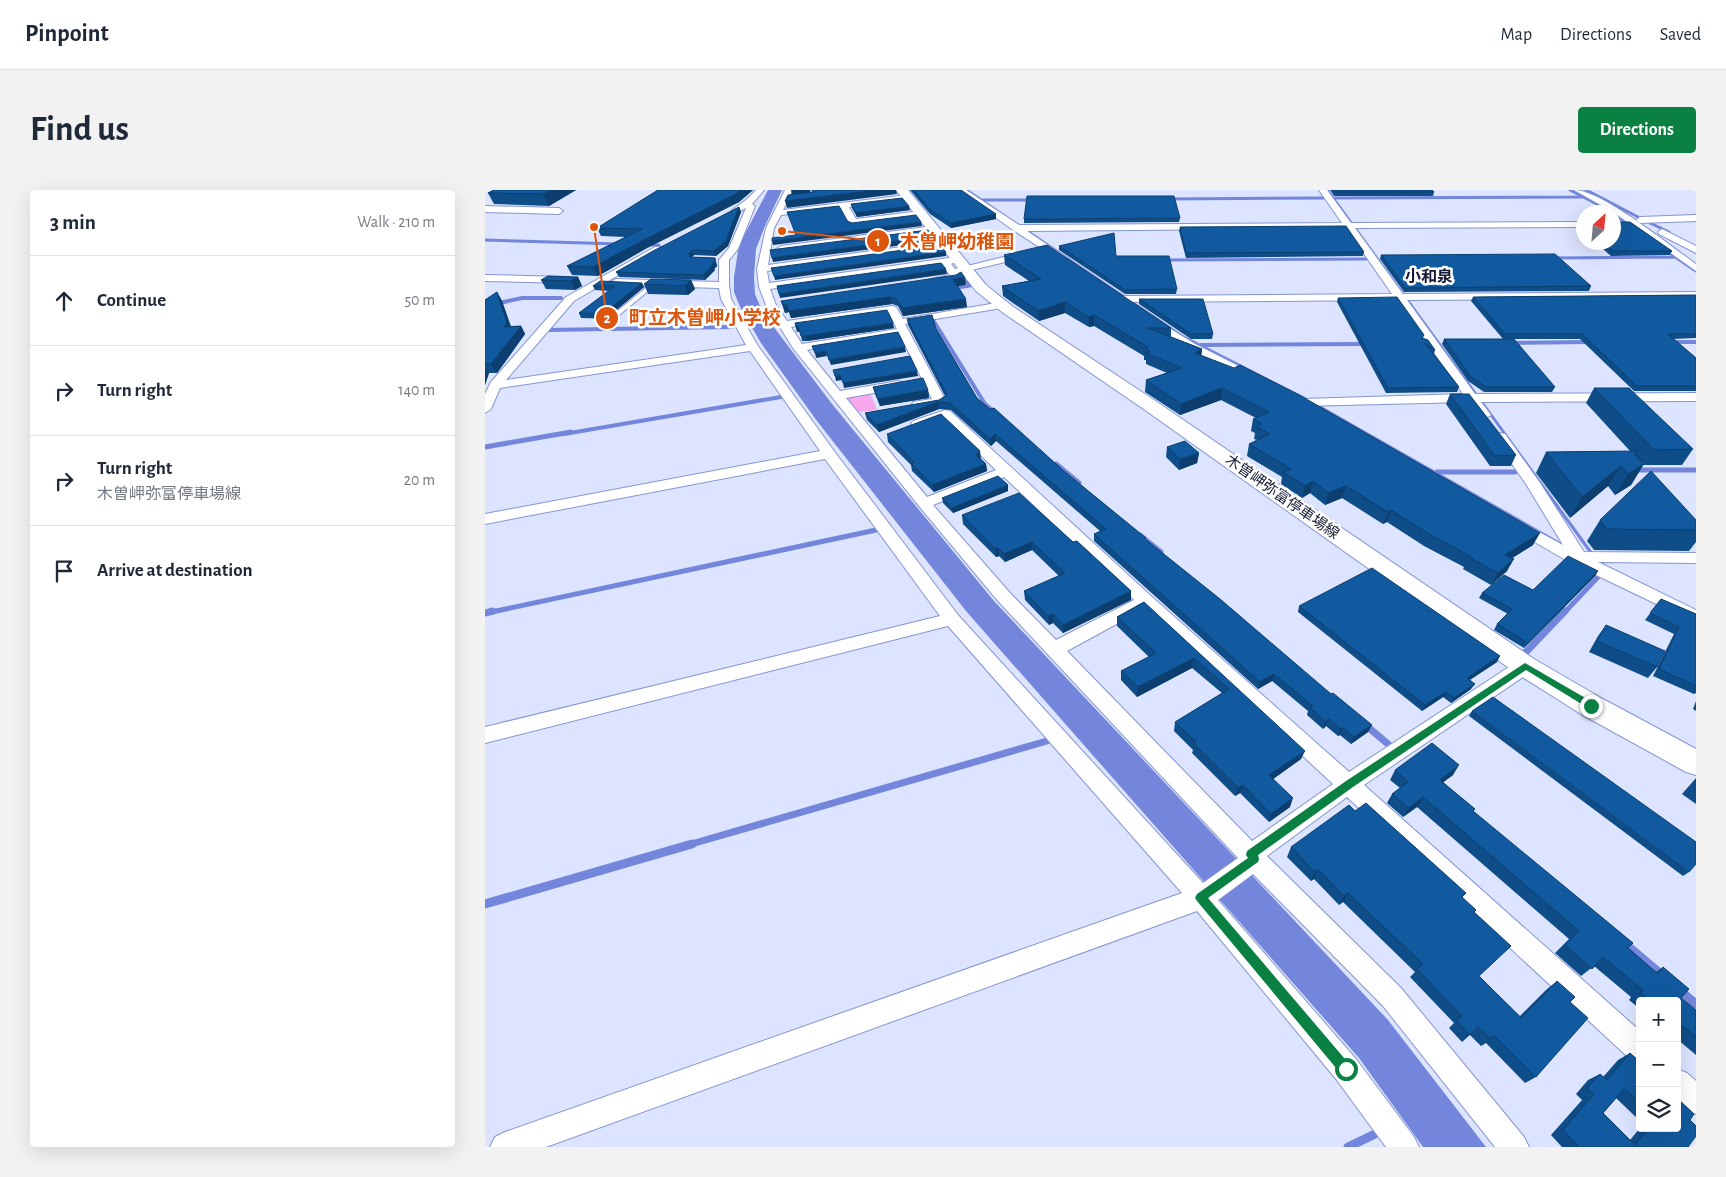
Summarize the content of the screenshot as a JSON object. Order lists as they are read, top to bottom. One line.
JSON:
{"streets":{"main road":["木曽岬弥富停車場線"]},"districts":["小和泉"],"places":["町立木曽岬小学校","木曽岬幼稚園"],"north":"top right","page":{"header":"Pinpoint","nav":["Map","Directions","Saved"],"buttons":"Directions","title":"Find us","heading":["3 min","Walk · 210 m"],"list":[["Continue","50 m"],["Turn right","140 m"],["Turn right","木曽岬弥富停車場線","20 m"],"Arrive at destination"],"map_buttons":["+","−"]}}
